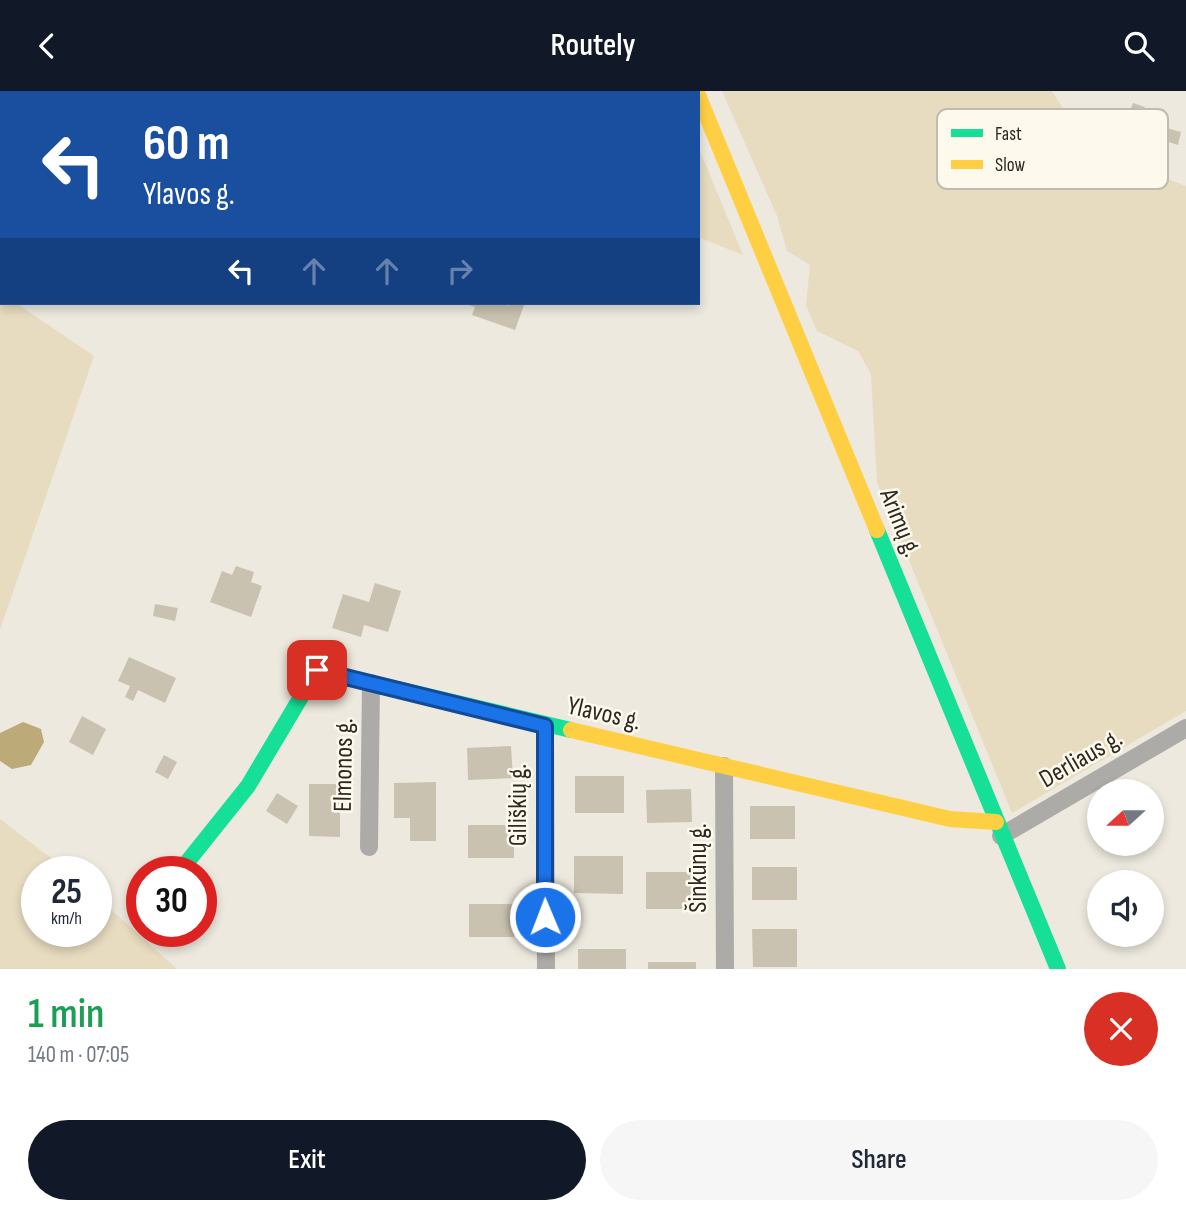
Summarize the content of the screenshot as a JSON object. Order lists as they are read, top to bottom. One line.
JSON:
{"streets":{"street":["Arimų g.","Ylavos g.","Derliaus g.","Elmonos g.","Giliškių g.","Šinkūnų g."]},"crossings":[["Arimų g.","Ylavos g."],["Arimų g.","Derliaus g."],["Ylavos g.","Derliaus g."],["Ylavos g.","Elmonos g."],["Ylavos g.","Giliškių g."],["Ylavos g.","Šinkūnų g."]],"legend":["Fast","Slow"],"north":"left","page":{"header":"Routely","turn":["60 m","Ylavos g."],"speed":"25 km/h","limit":"30","heading":["1 min","140 m · 07:05"],"buttons":["Exit","Share"]}}
